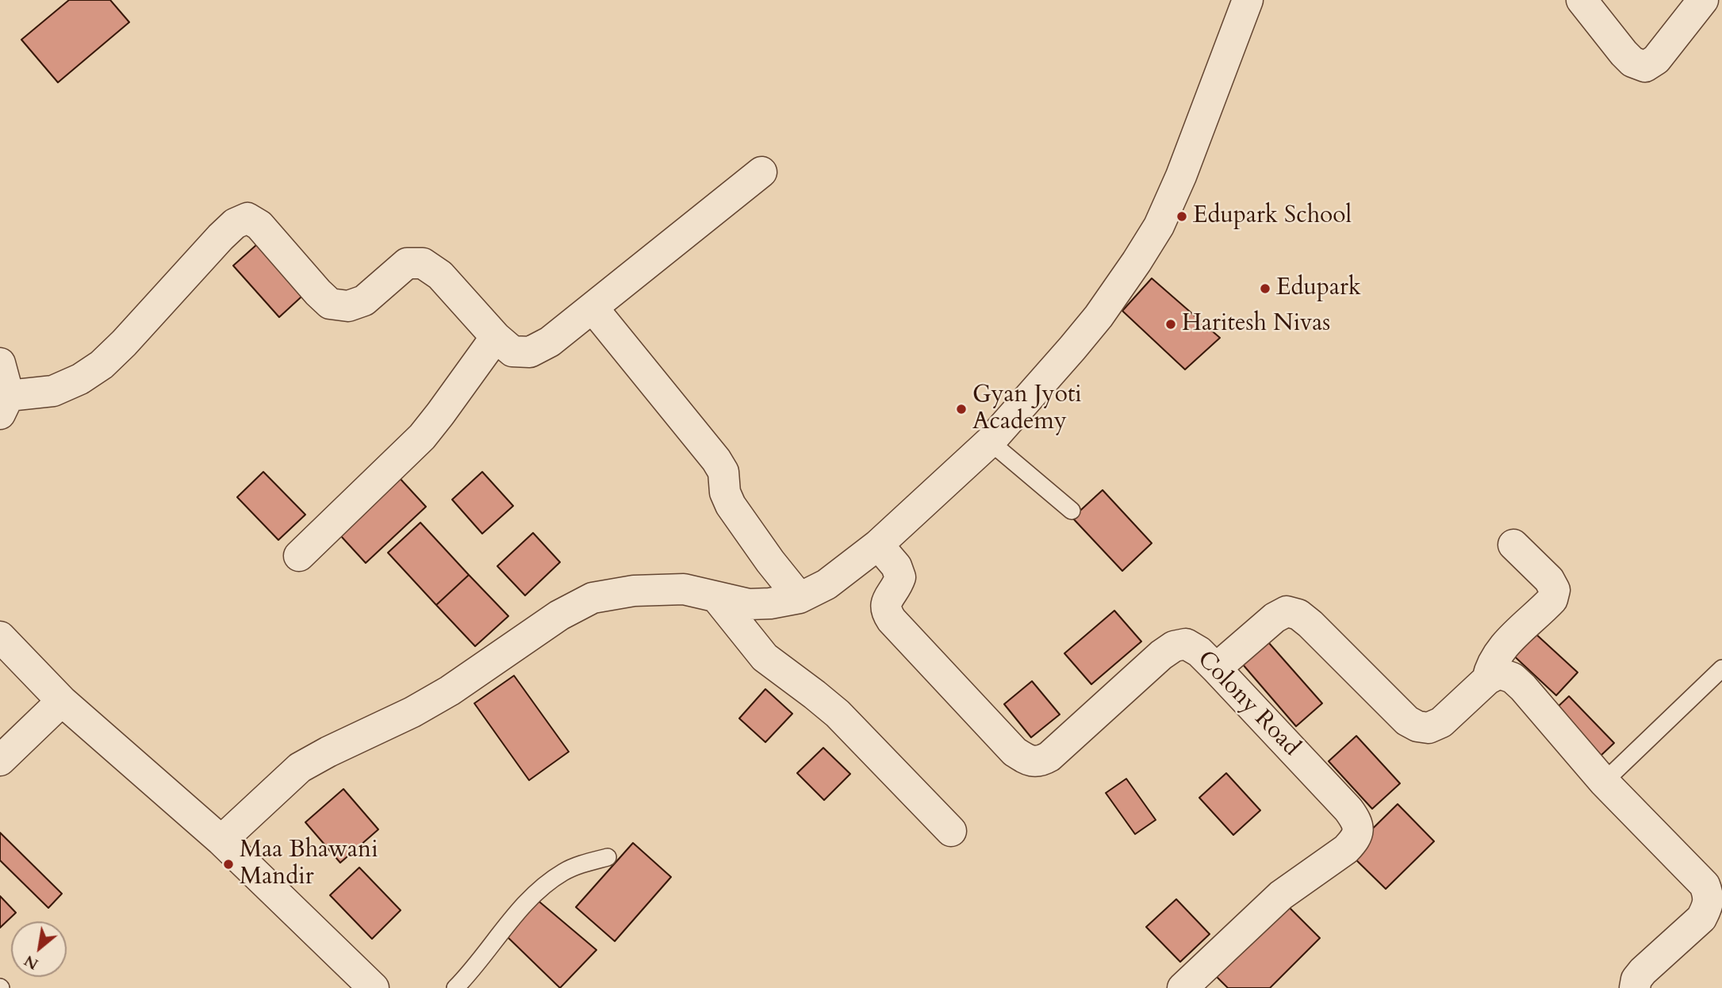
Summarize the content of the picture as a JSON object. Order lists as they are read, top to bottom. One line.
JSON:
{"streets":{"street":["Colony Road"]},"places":["Edupark School","Edupark","Haritesh Nivas","Gyan Jyoti Academy","Maa Bhawani Mandir"],"north":"bottom left"}
